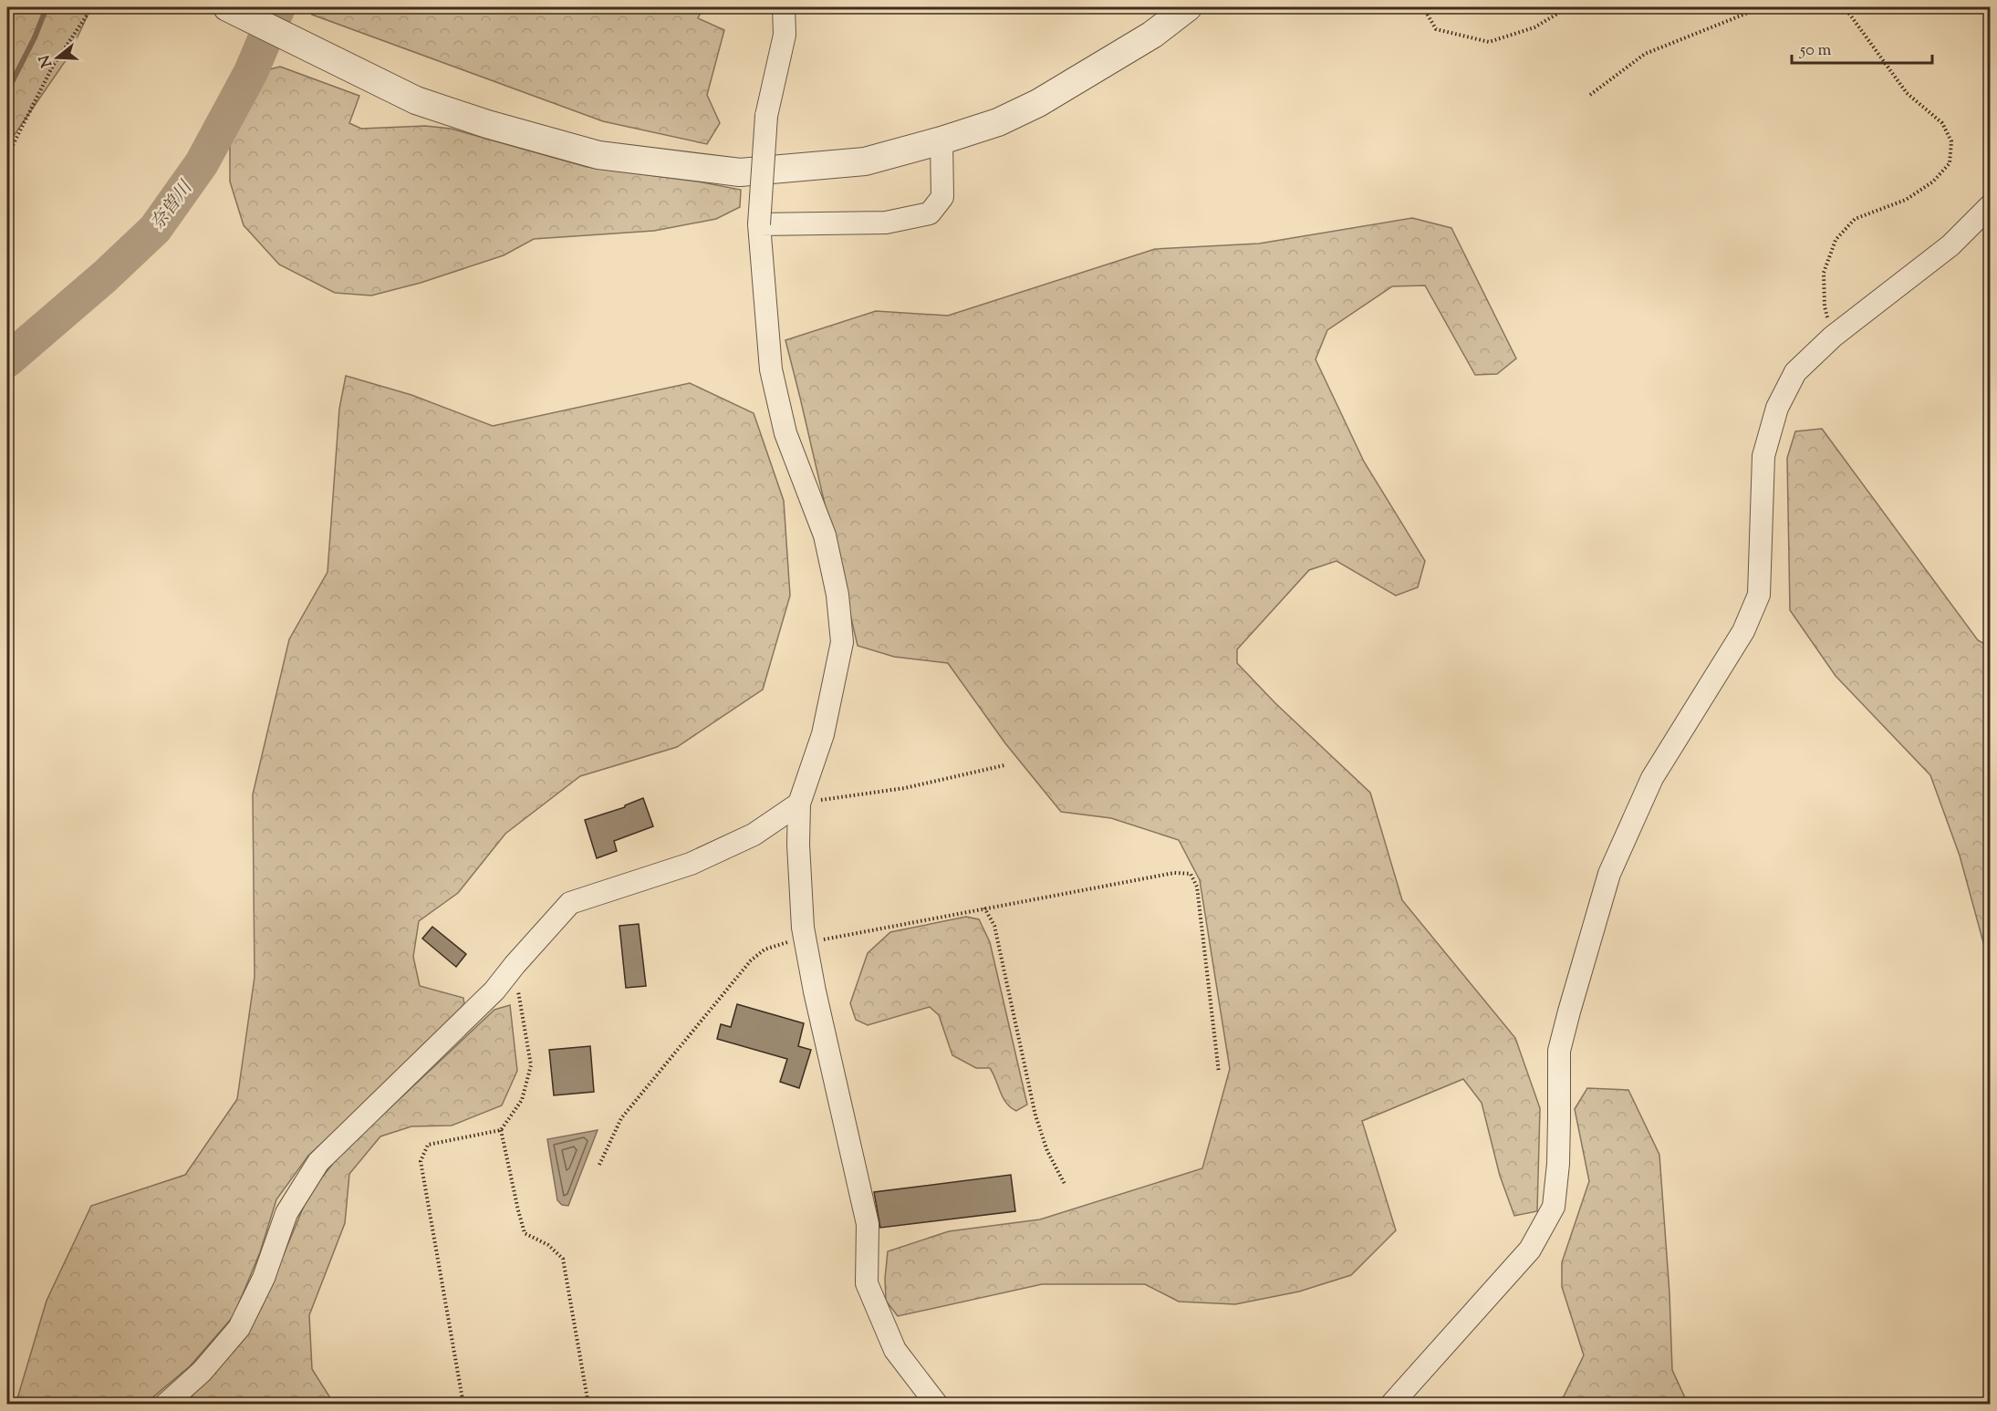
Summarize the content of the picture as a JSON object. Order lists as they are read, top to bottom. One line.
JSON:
{"water":["奈曽川"],"scale_bar":"50 m","north":"left"}
